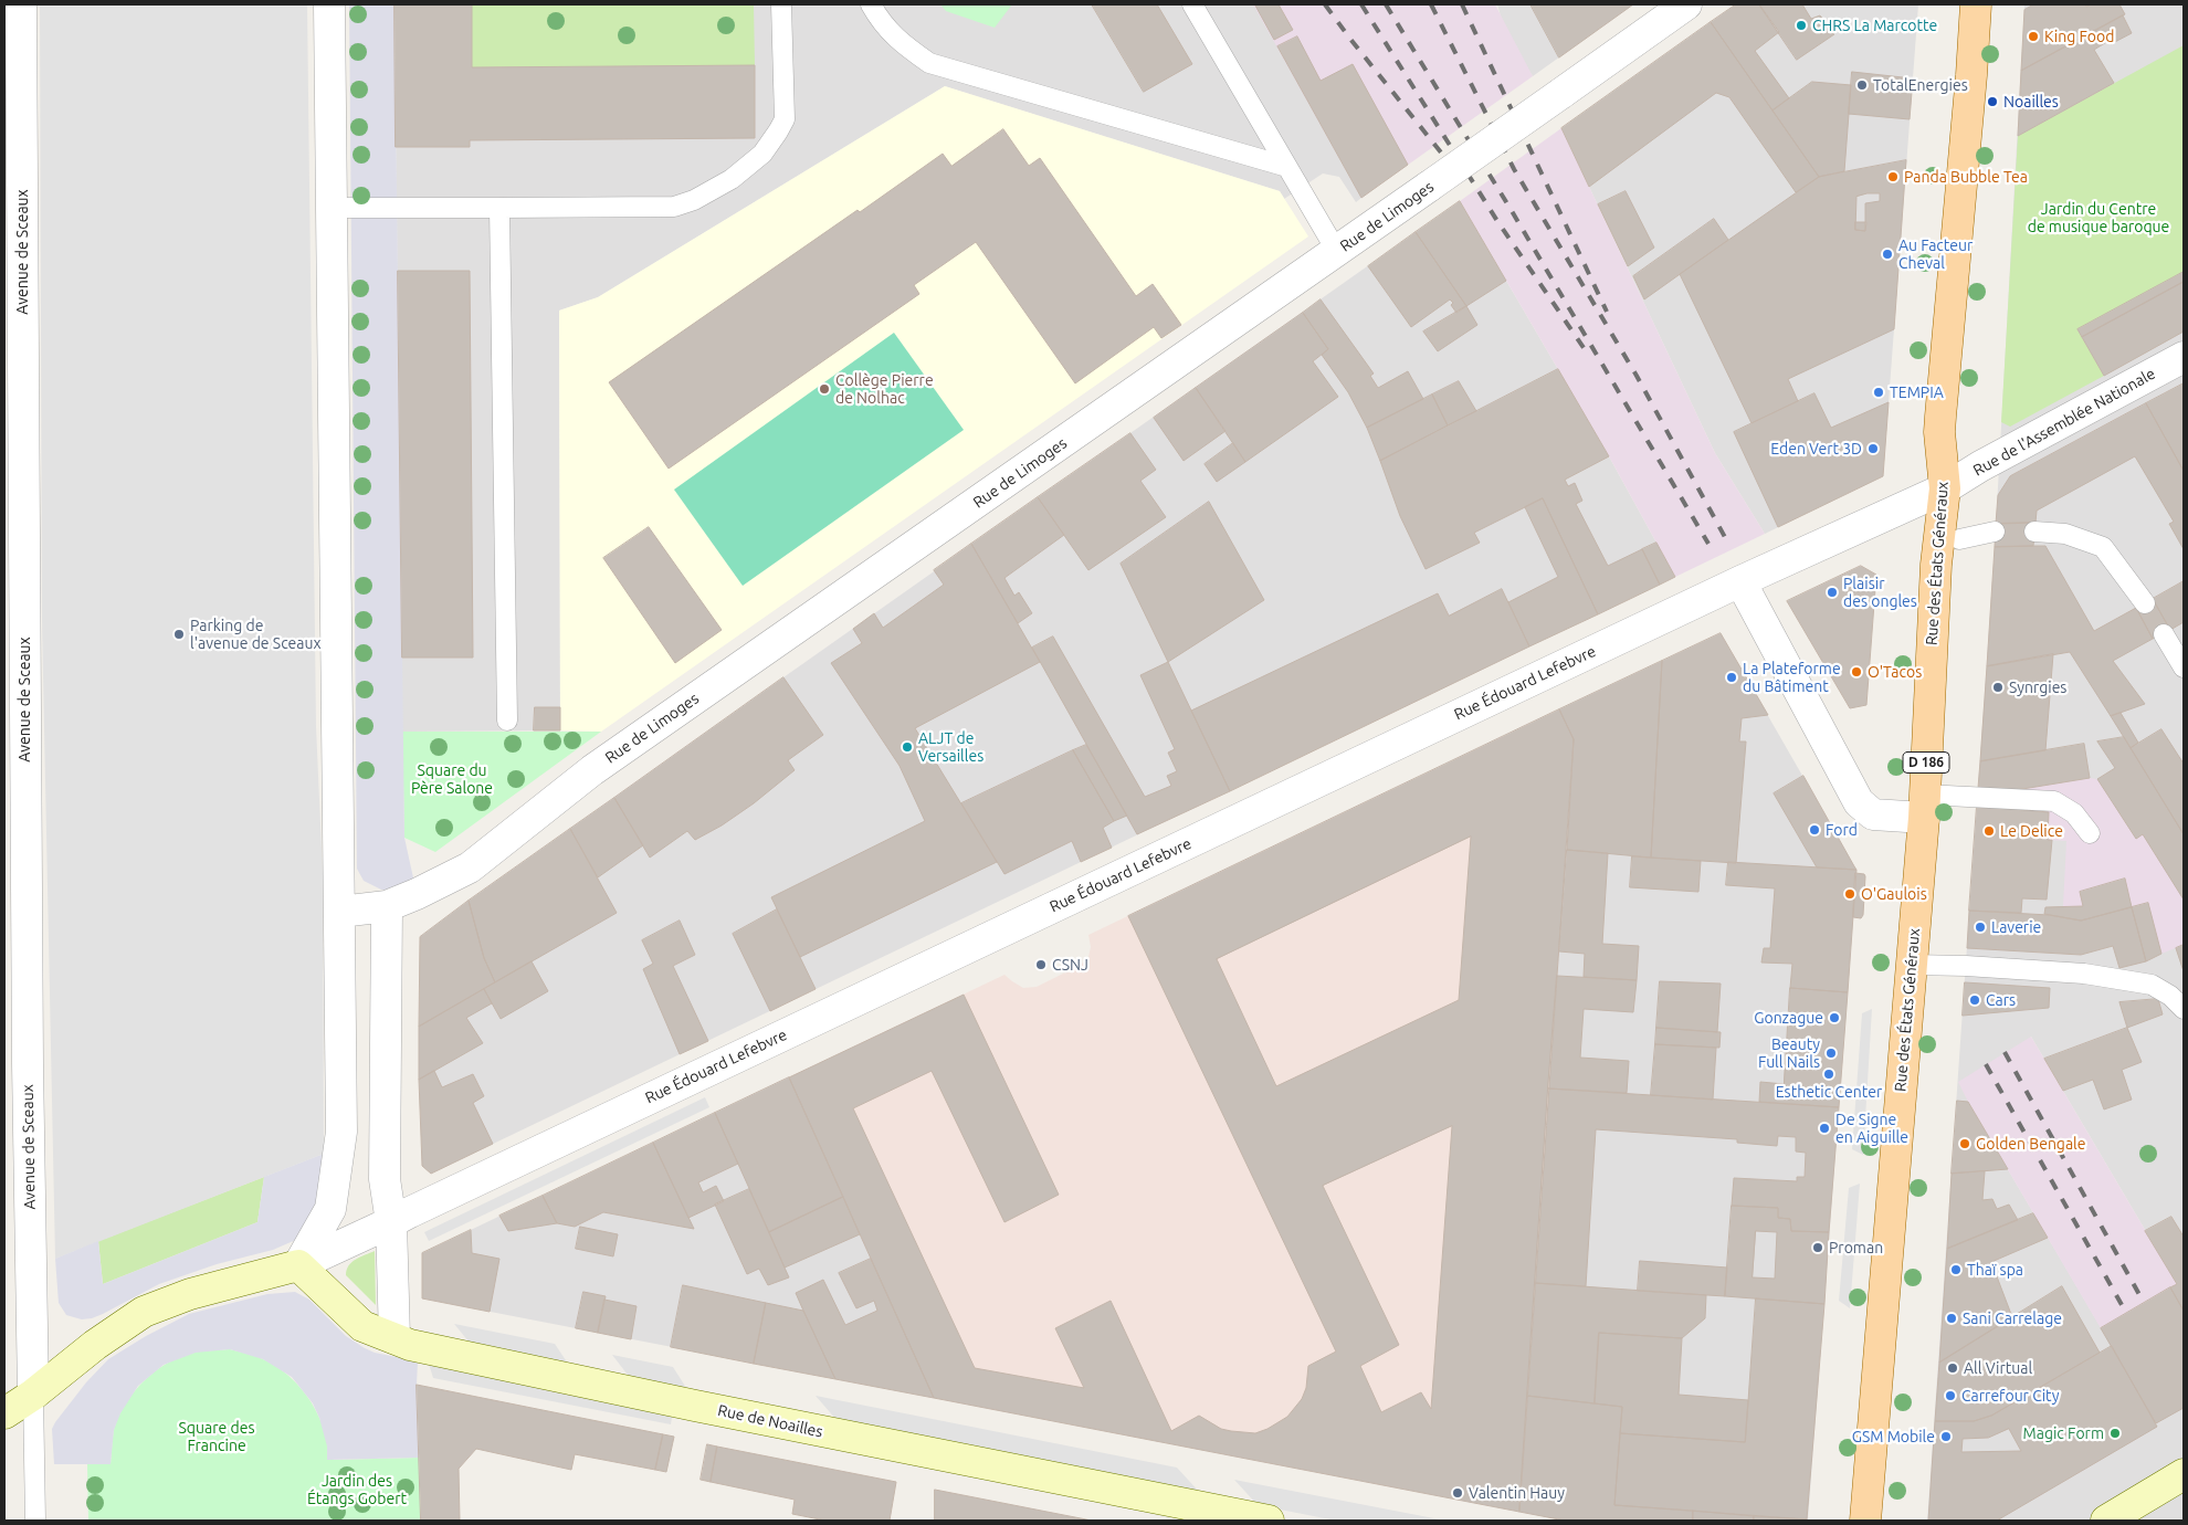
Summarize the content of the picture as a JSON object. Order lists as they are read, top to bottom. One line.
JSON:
{"streets":{"main road":["Rue des États Généraux","D 186"],"street":["Rue de Limoges","Avenue de Sceaux","Rue de l'Assemblée Nationale","Rue Édouard Lefebvre","Rue de Noailles"]},"crossings":[["Rue de l'Assemblée Nationale","Rue des États Généraux"],["Rue de l'Assemblée Nationale","Rue Édouard Lefebvre"],["Rue des États Généraux","Rue Édouard Lefebvre"],["Rue Édouard Lefebvre","Rue de Noailles"]],"parks":["Jardin du Centre de musique baroque","Square du Père Salone","Square des Francine","Jardin des Étangs Gobert"],"places":["CHRS La Marcotte","King Food","TotalEnergies","Noailles","Panda Bubble Tea","Au Facteur Cheval","Collège Pierre de Nolhac","TEMPIA","Eden Vert 3D","Plaisir des ongles","Parking de l'avenue de Sceaux","O'Tacos","La Plateforme du Bâtiment","Synrgies","ALJT de Versailles","Ford","Le Delice","O'Gaulois","Laverie","CSNJ","Cars","Gonzague","Beauty Full Nails","Esthetic Center","De Signe en Aiguille","Golden Bengale","Proman","Thaï spa","Sani Carrelage","All Virtual","Carrefour City","Magic Form","GSM Mobile","Valentin Hauy"]}
